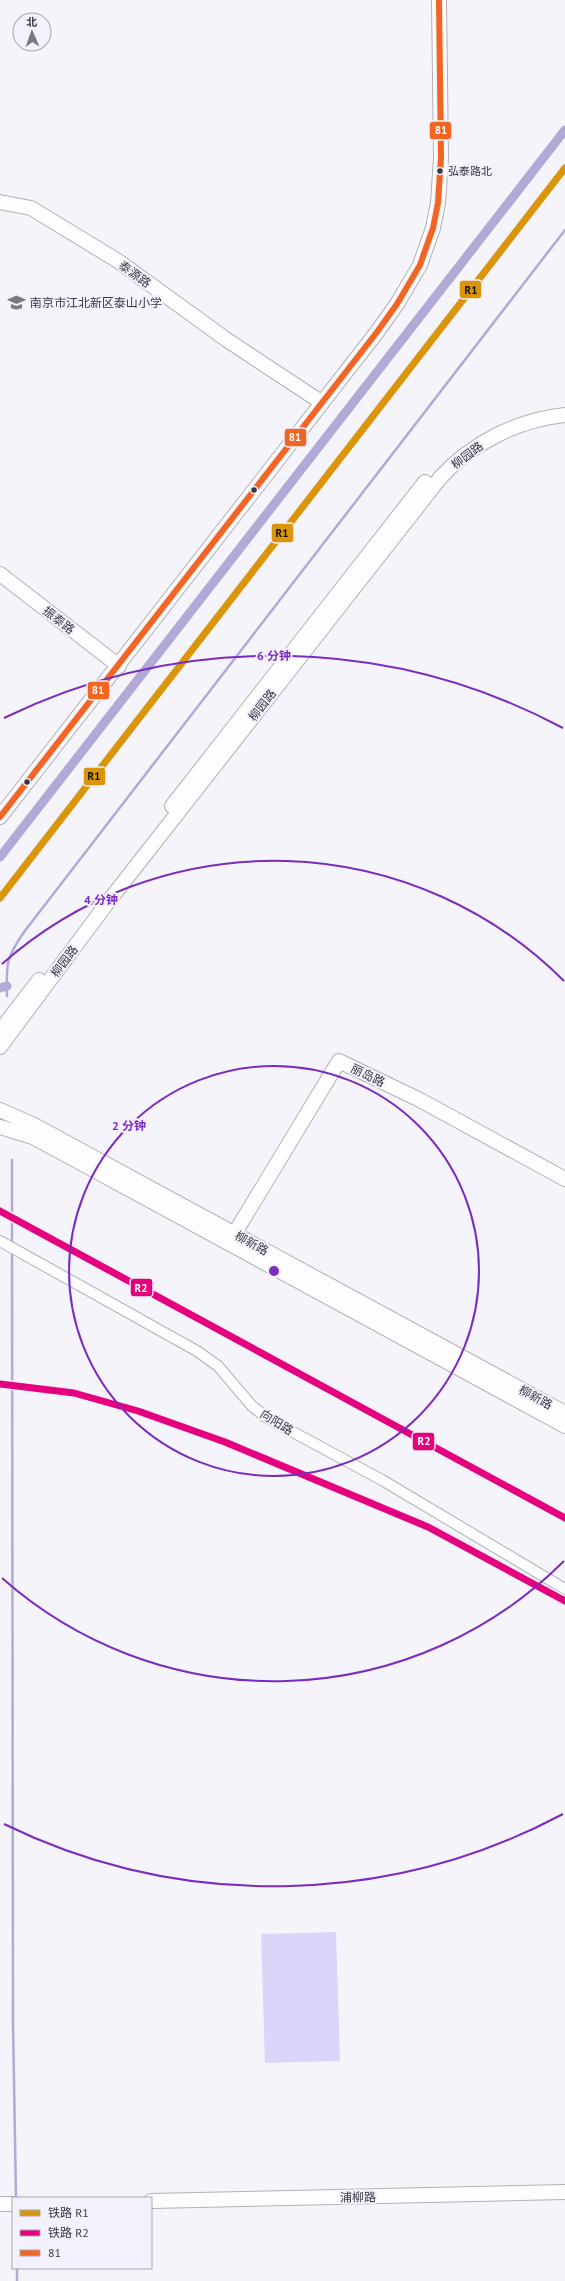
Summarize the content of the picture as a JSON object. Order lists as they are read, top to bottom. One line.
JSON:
{"streets":{"street":["泰源路","柳园路","振泰路","丽岛路","柳新路","向阳路","浦柳路"]},"crossings":[["丽岛路","柳新路"]],"places":{"other":["弘泰路北"],"school or university":["南京市江北新区泰山小学"]},"lines":["transit line 81","rail line R1","rail line R2"],"legend":["铁路 R1","铁路 R2","81"],"north":"top","rings":["6 分钟","4 分钟","2 分钟"]}
